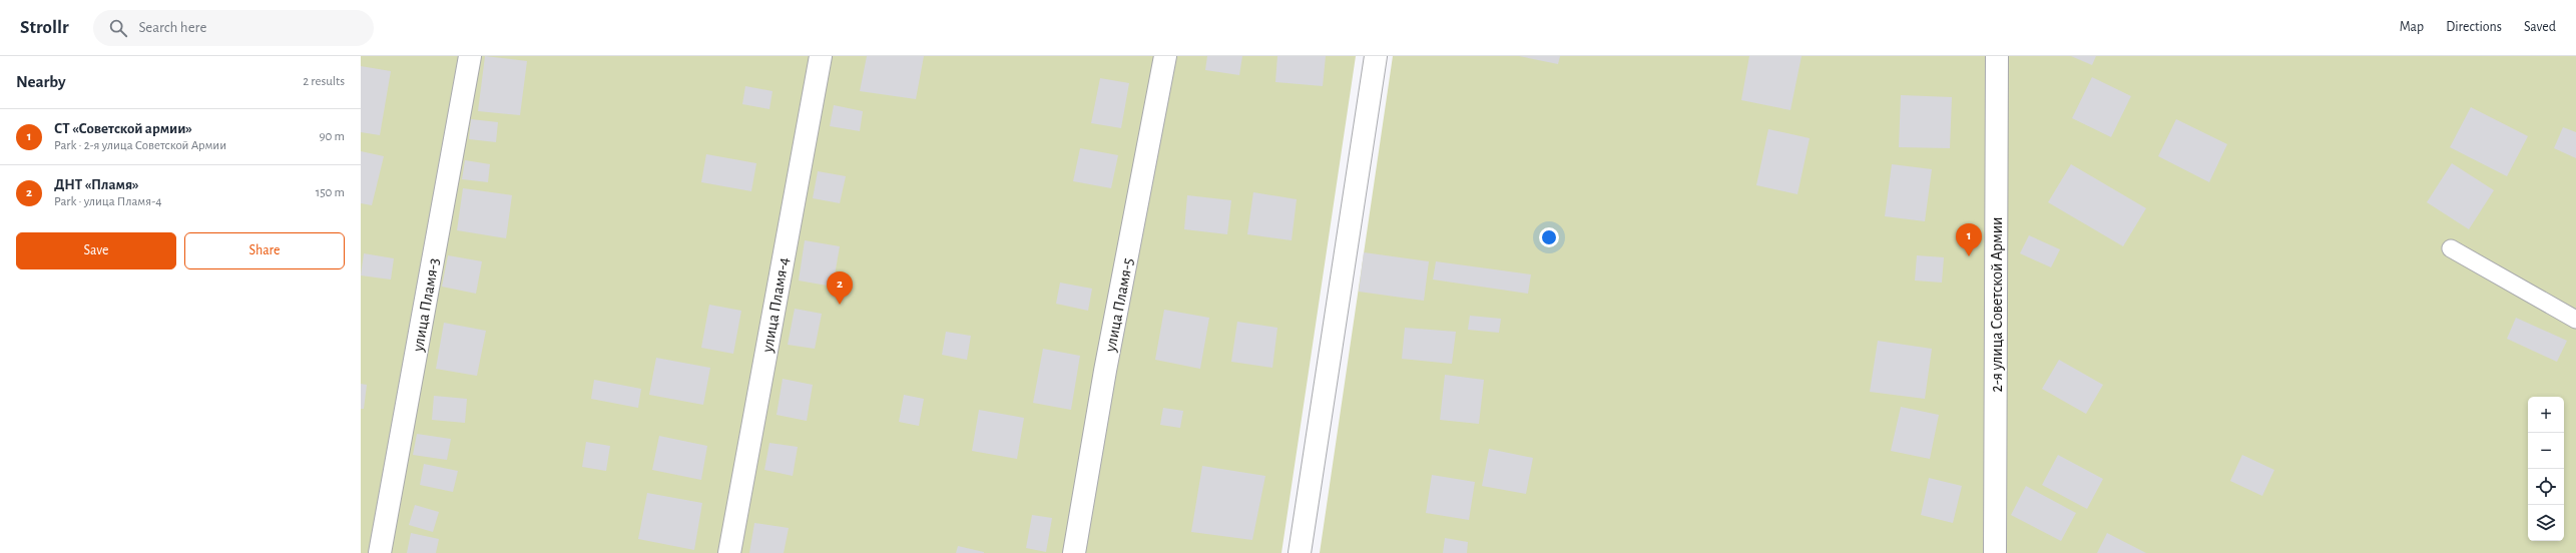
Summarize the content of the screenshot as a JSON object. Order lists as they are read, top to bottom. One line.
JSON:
{"streets":{"street":["улица Пламя-3","улица Пламя-4","улица Пламя-5","2-я улица Советской Армии"]},"page":{"header":"Strollr","search":"Search here","nav":["Map","Directions","Saved"],"heading":["Nearby","2 results"],"list":[{"mark":"1","name":"СТ «Советской армии»","note":"Park · 2-я улица Советской Армии","value":"90 m"},{"mark":"2","name":"ДНТ «Пламя»","note":"Park · улица Пламя-4","value":"150 m"}],"buttons":["Save","Share"],"pins":["1","2"],"map_buttons":["+","−"]}}
